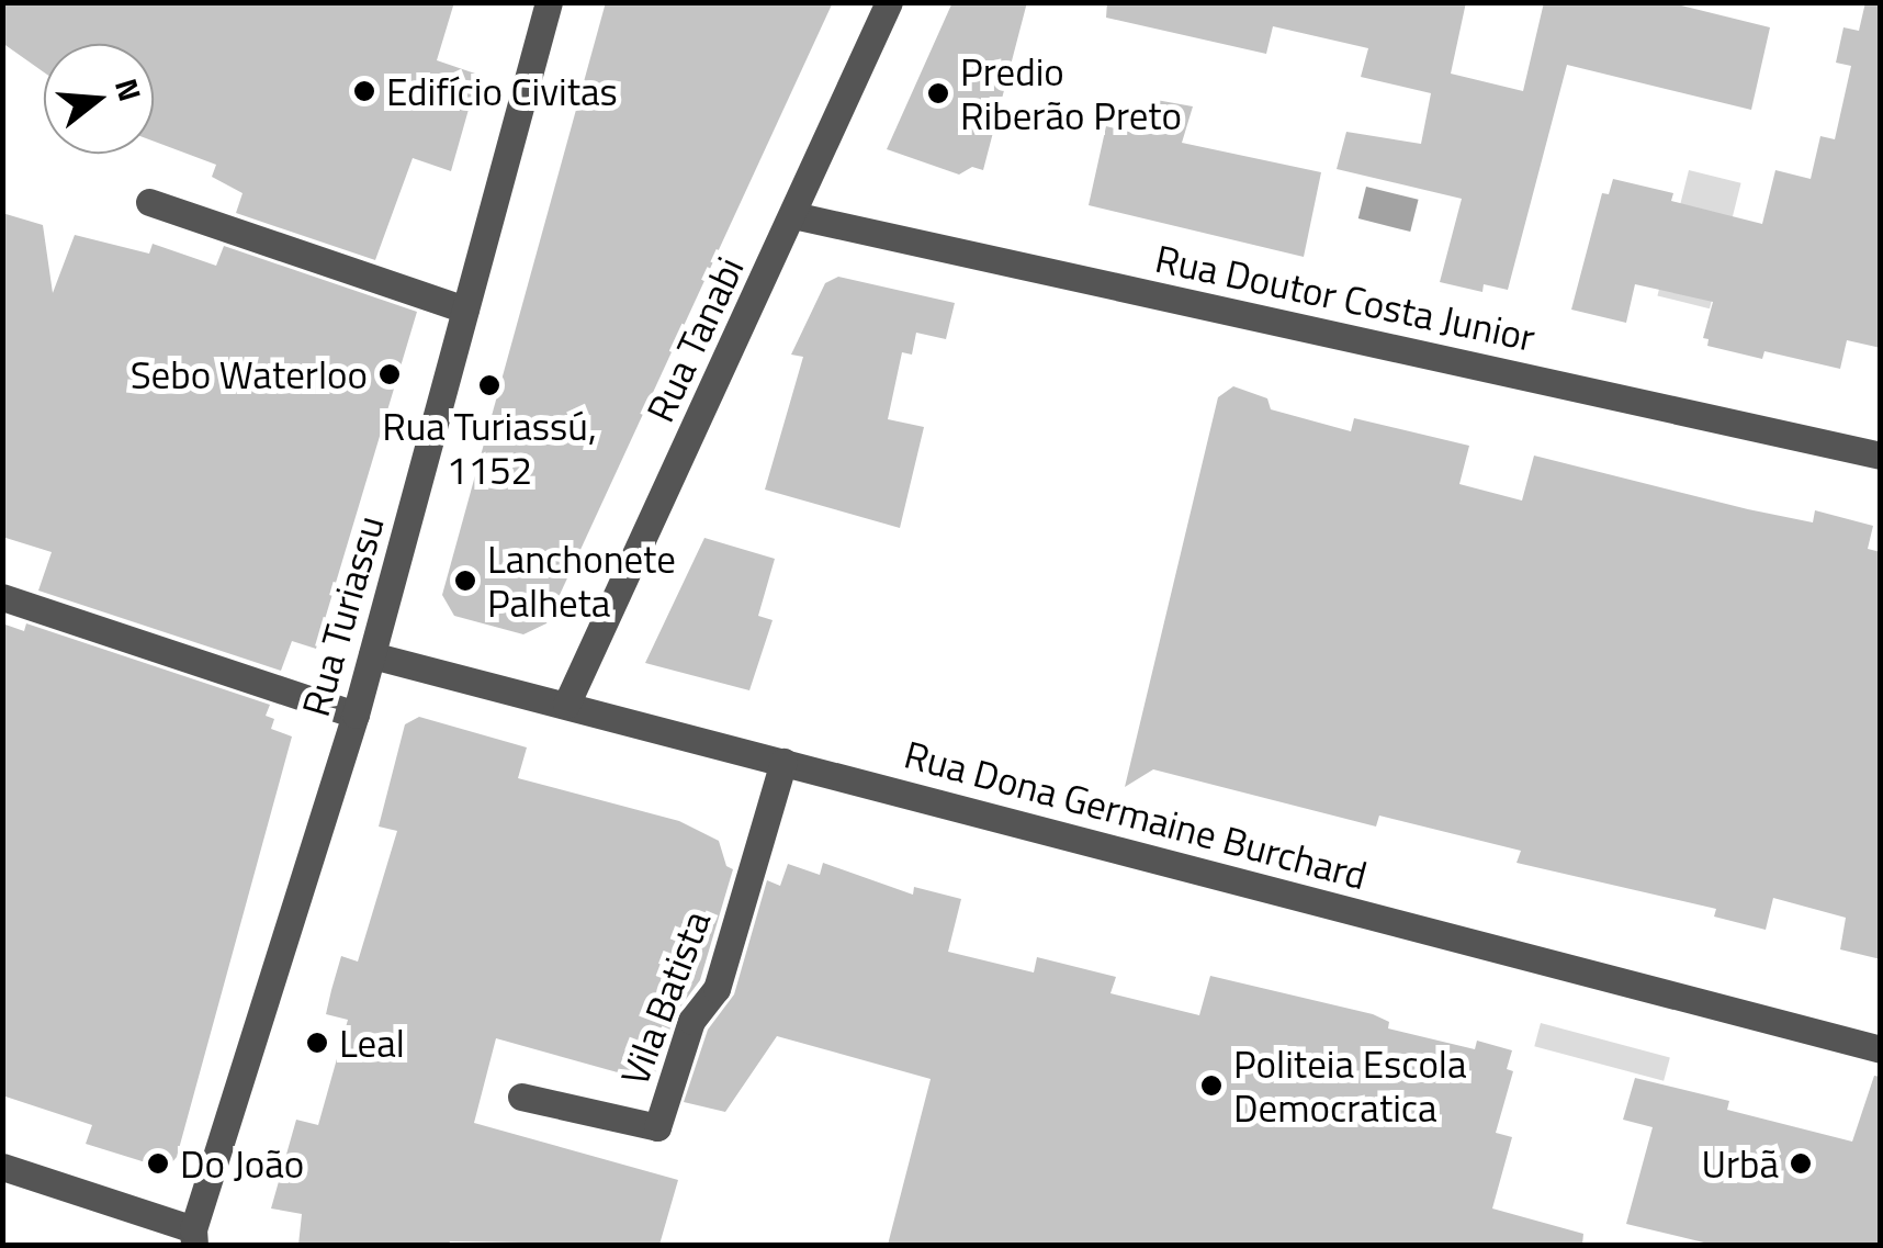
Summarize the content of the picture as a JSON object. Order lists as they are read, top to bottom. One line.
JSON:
{"streets":{"street":["Rua Doutor Costa Junior","Rua Tanabi","Rua Turiassu","Rua Dona Germaine Burchard","Vila Batista"]},"crossings":[["Rua Doutor Costa Junior","Rua Tanabi"],["Rua Tanabi","Rua Dona Germaine Burchard"],["Rua Turiassu","Rua Dona Germaine Burchard"],["Rua Dona Germaine Burchard","Vila Batista"]],"places":["Edifício Civitas","Predio Riberão Preto","Sebo Waterloo","Rua Turiassú, 1152","Lanchonete Palheta","Leal","Politeia Escola Democratica","Do João","Urbã"],"north":"right"}
